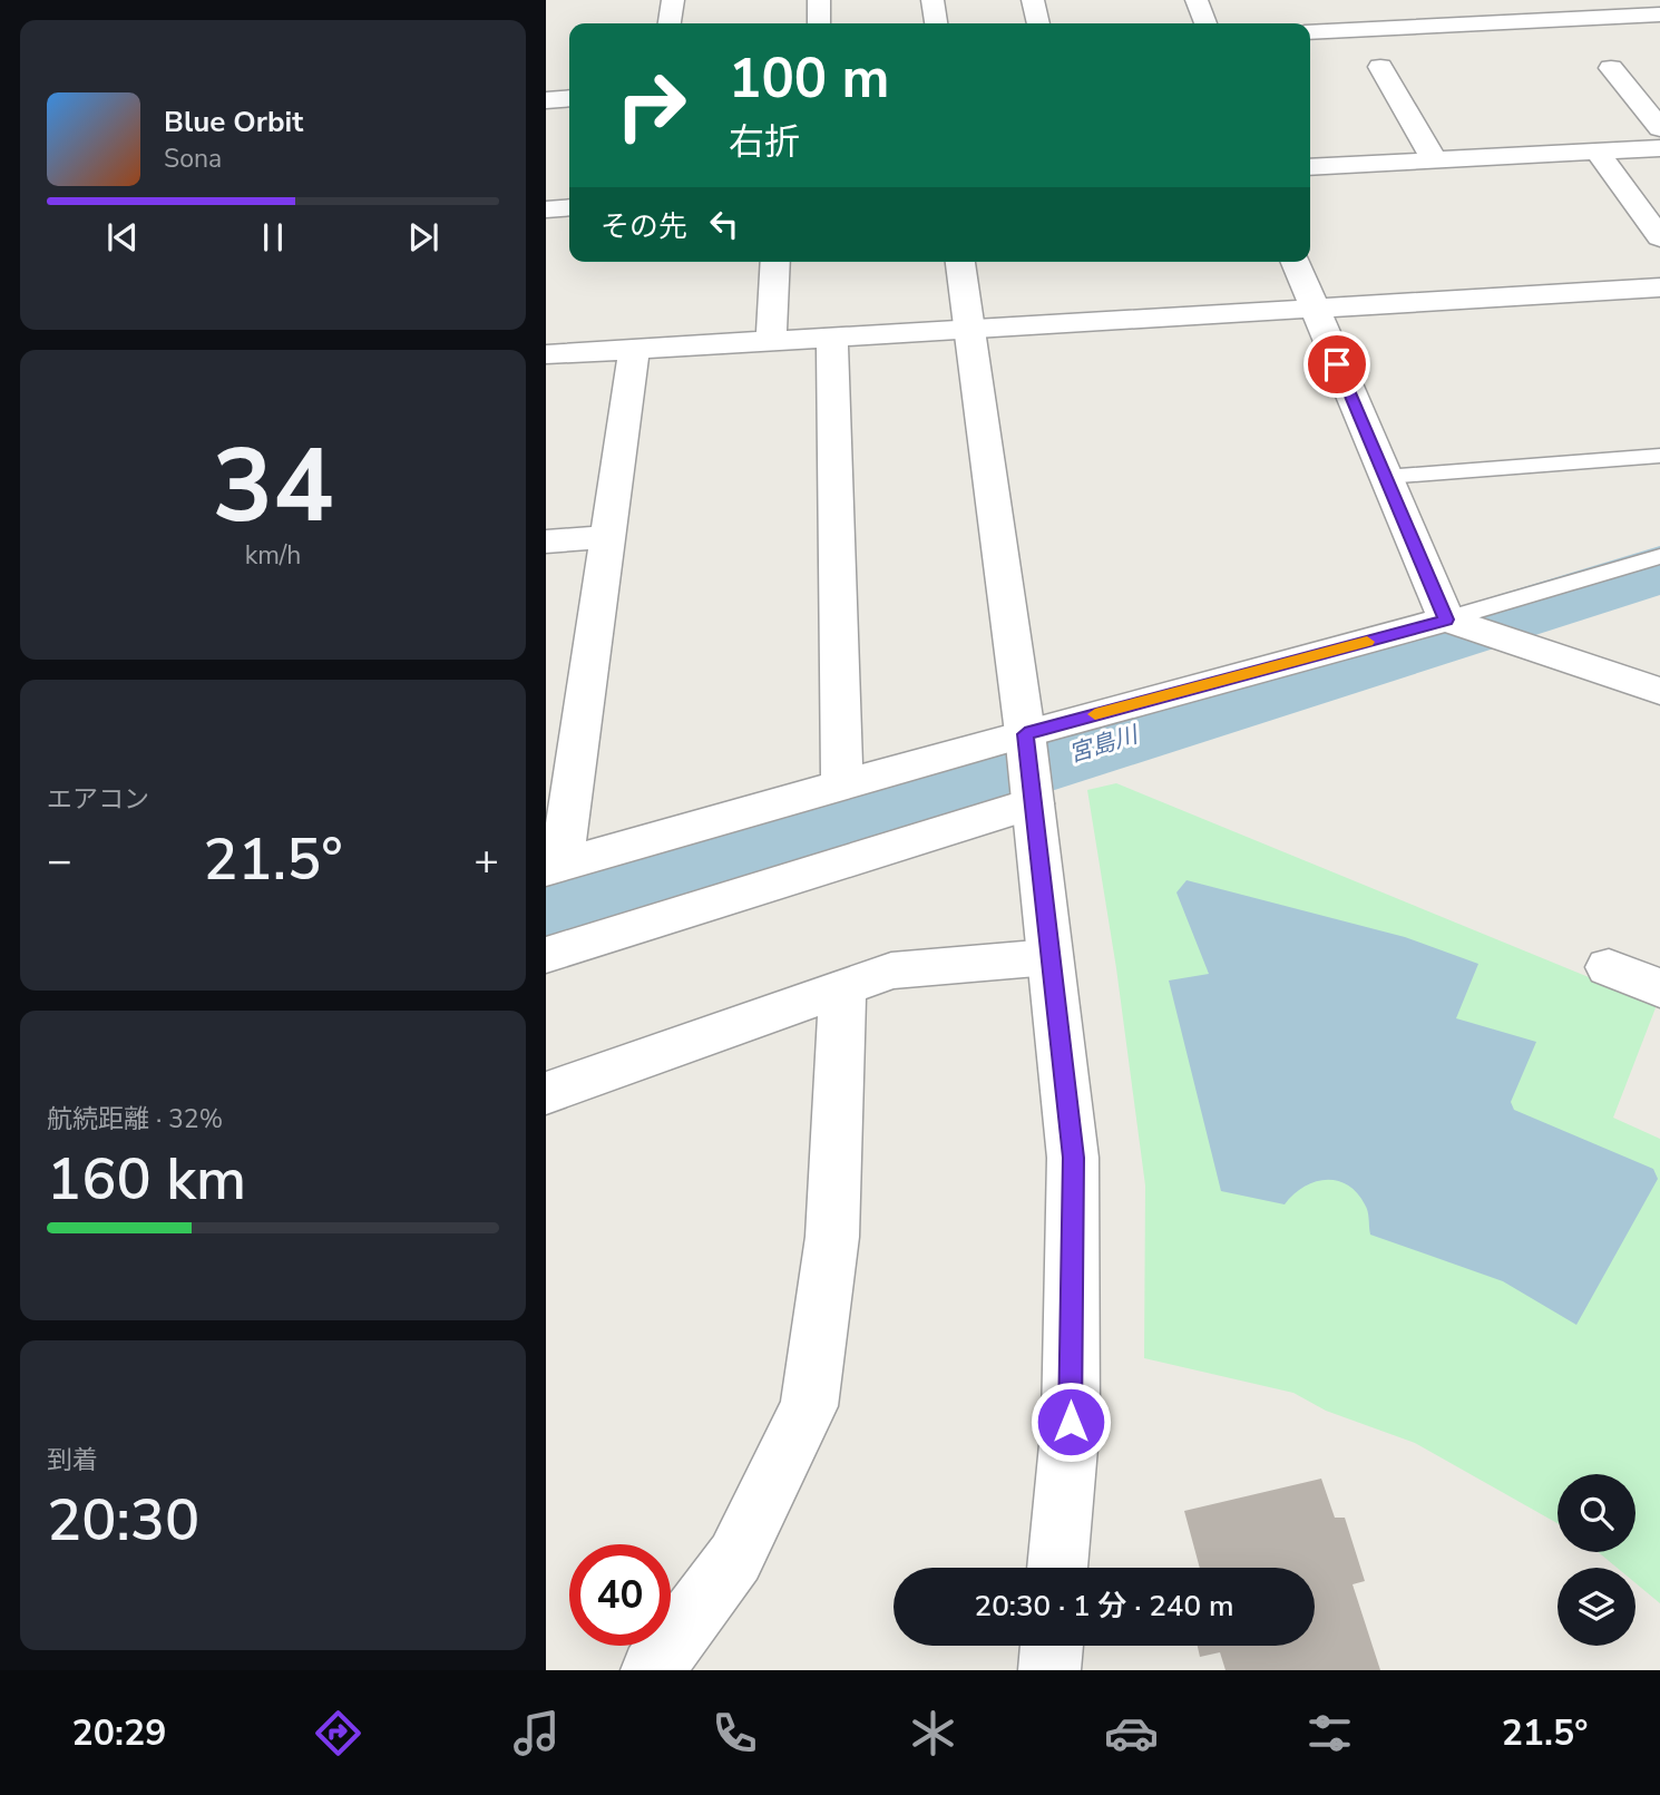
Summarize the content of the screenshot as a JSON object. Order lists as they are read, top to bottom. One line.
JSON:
{"water":["宮島川"],"page":{"turn":["100 m","右折"],"song":["Blue Orbit","Sona"],"then":"その先","tile":[["34","km/h"],"エアコン",["航続距離 · 32%","160 km"],["到着","20:30"]],"heat":["−","21.5°","+"],"limit":"40","trip":"20:30 · 1 分 · 240 m","tabs":["20:29","21.5°"]}}
